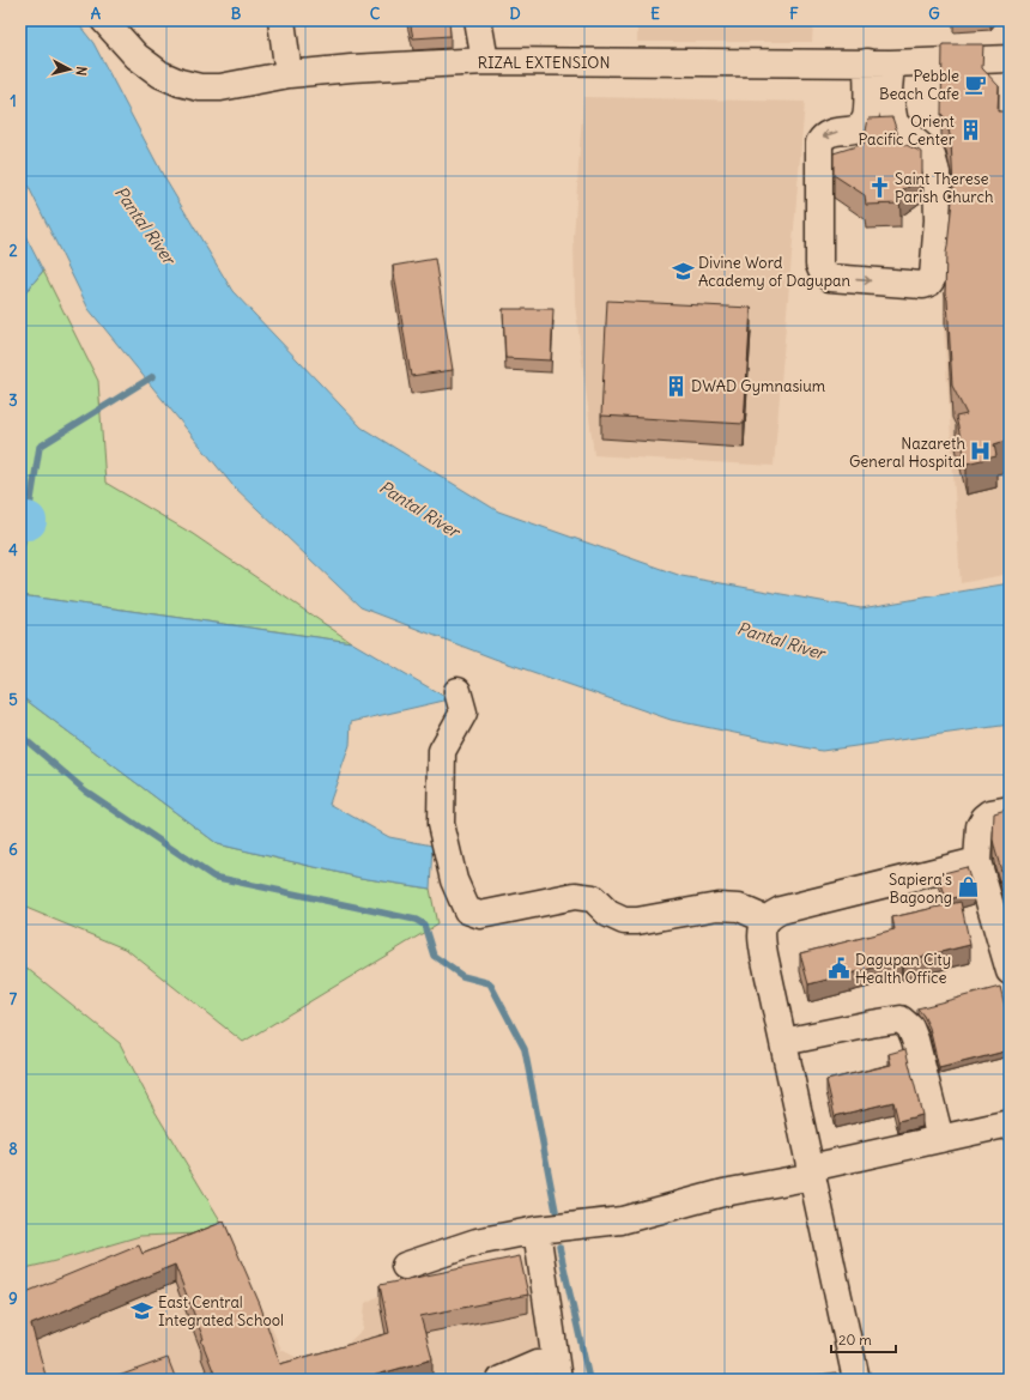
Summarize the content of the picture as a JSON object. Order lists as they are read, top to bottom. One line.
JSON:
{"streets":{"street":["RIZAL EXTENSION"]},"water":["Pantal River"],"places":{"cafe":["Pebble Beach Cafe"],"building":["Orient Pacific Center","DWAD Gymnasium"],"church":["Saint Therese Parish Church"],"school or university":["Divine Word Academy of Dagupan","East Central Integrated School"],"hospital":["Nazareth General Hospital"],"shop":["Sapiera's Bagoong"],"public building":["Dagupan City Health Office"]},"scale_bar":"20 m","north":"right","grid":{"columns":["A","B","C","D","E","F","G"],"rows":["1","2","3","4","5","6","7","8","9"]}}
